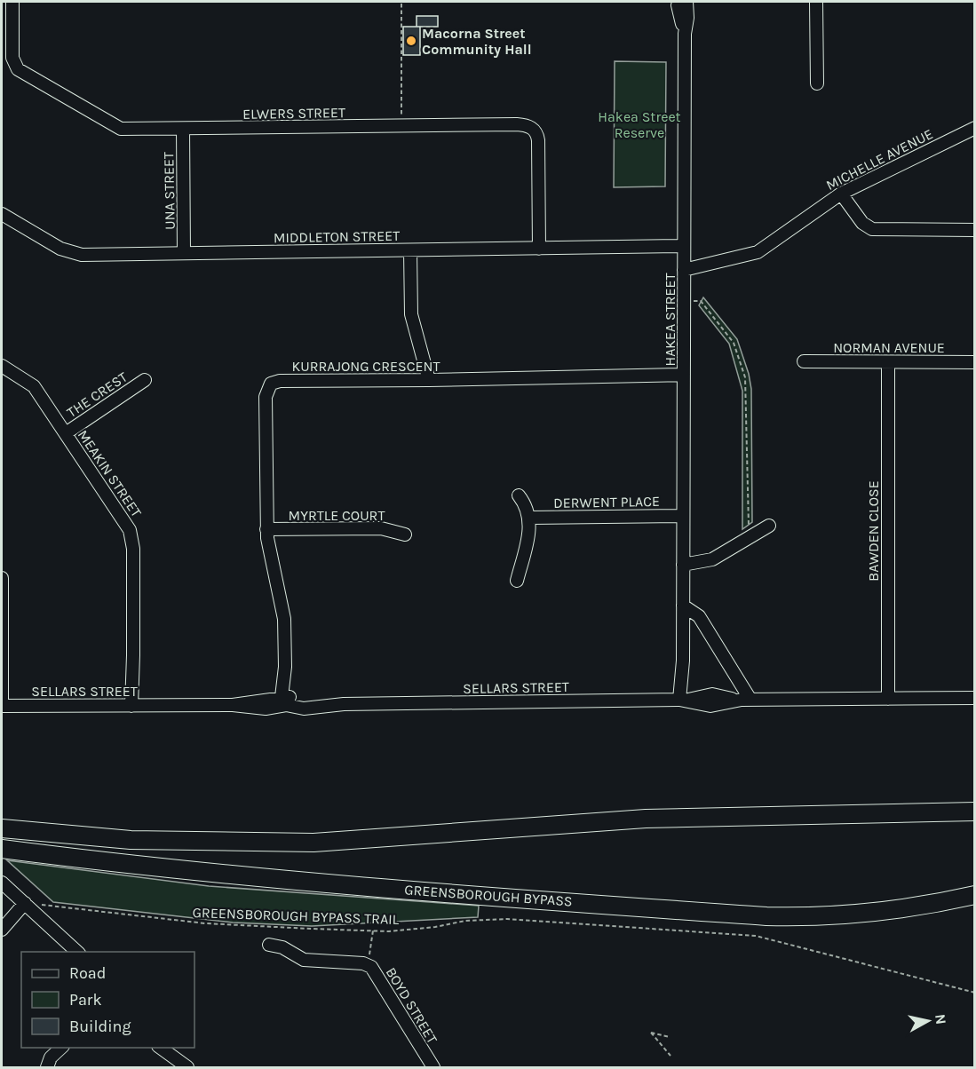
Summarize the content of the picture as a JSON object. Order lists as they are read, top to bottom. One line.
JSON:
{"streets":{"highway":["GREENSBOROUGH BYPASS"],"street":["ELWERS STREET","MICHELLE AVENUE","UNA STREET","MIDDLETON STREET","HAKEA STREET","NORMAN AVENUE","KURRAJONG CRESCENT","THE CREST","MEAKIN STREET","DERWENT PLACE","MYRTLE COURT","BAWDEN CLOSE","SELLARS STREET","BOYD STREET"],"path":["GREENSBOROUGH BYPASS TRAIL"]},"crossings":[["ELWERS STREET","UNA STREET"],["ELWERS STREET","MIDDLETON STREET"],["MICHELLE AVENUE","HAKEA STREET"],["UNA STREET","MIDDLETON STREET"],["MIDDLETON STREET","HAKEA STREET"],["HAKEA STREET","KURRAJONG CRESCENT"],["HAKEA STREET","DERWENT PLACE"],["HAKEA STREET","SELLARS STREET"],["NORMAN AVENUE","BAWDEN CLOSE"],["KURRAJONG CRESCENT","MYRTLE COURT"],["KURRAJONG CRESCENT","SELLARS STREET"],["THE CREST","MEAKIN STREET"],["MEAKIN STREET","SELLARS STREET"],["BAWDEN CLOSE","SELLARS STREET"]],"parks":["Hakea Street Reserve"],"places":["Macorna Street Community Hall"],"legend":["Road","Park","Building"],"north":"right"}
